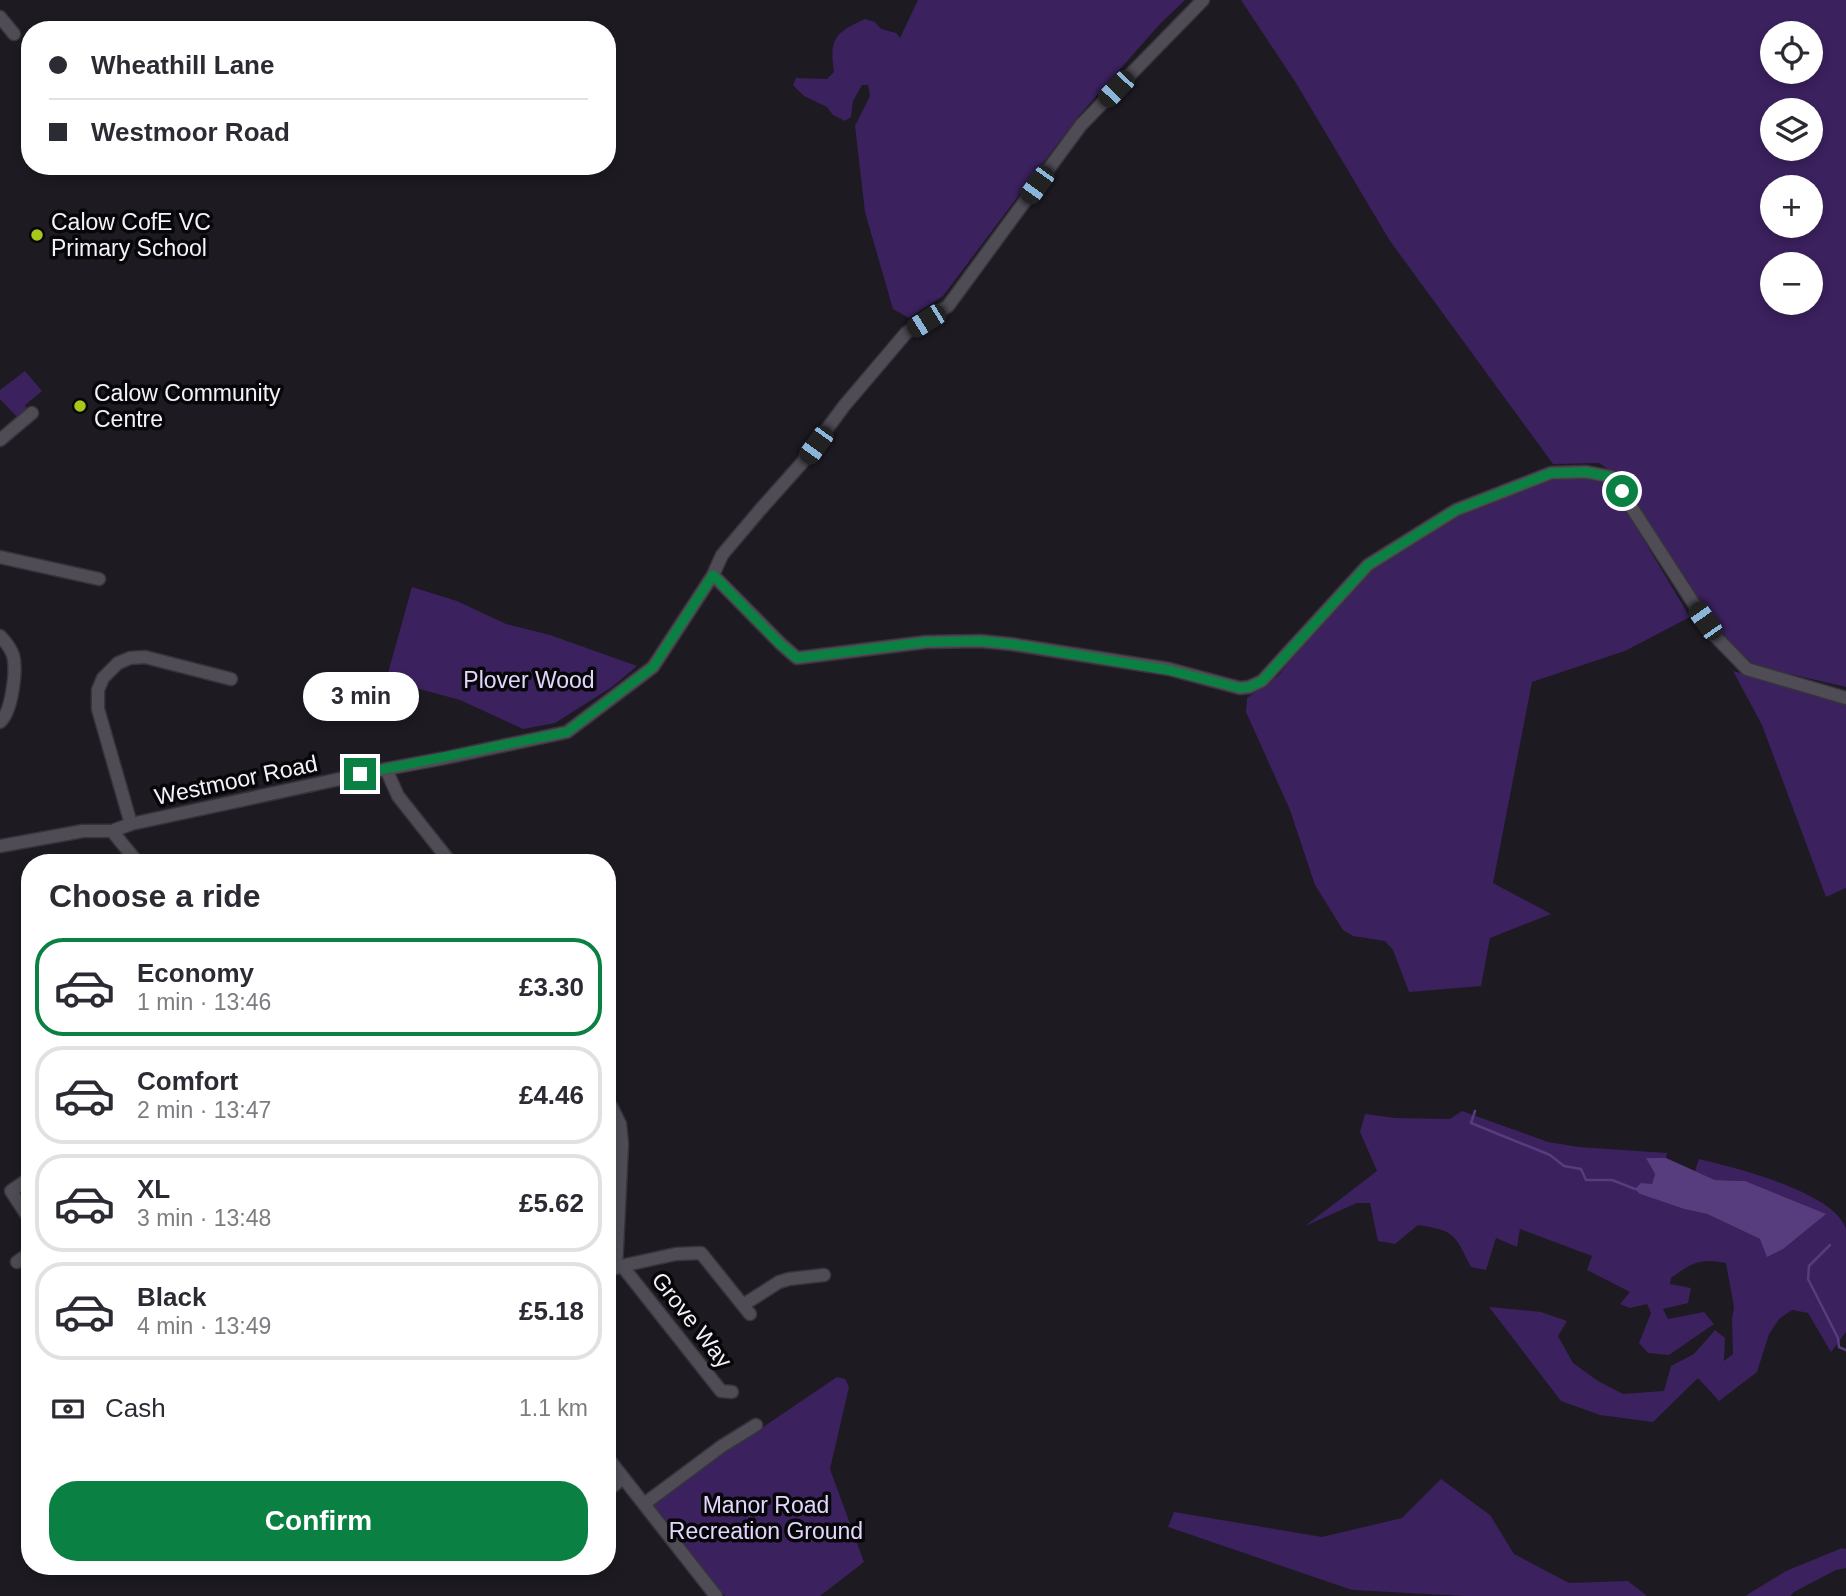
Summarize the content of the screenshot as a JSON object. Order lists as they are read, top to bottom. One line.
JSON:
{"streets":{"street":["Westmoor Road","Grove Way"]},"parks":["Plover Wood","Manor Road Recreation Ground"],"places":["Calow CofE VC Primary School","Calow Community Centre"],"page":{"map_buttons":["+","−"],"banner":["Wheathill Lane","Westmoor Road"],"bubble":"3 min","heading":"Choose a ride","list":[{"name":"Economy","note":"1 min · 13:46","value":"£3.30"},{"name":"Comfort","note":"2 min · 13:47","value":"£4.46"},{"name":"XL","note":"3 min · 13:48","value":"£5.62"},{"name":"Black","note":"4 min · 13:49","value":"£5.18"}],"pay":["Cash","1.1 km"],"buttons":"Confirm"}}
